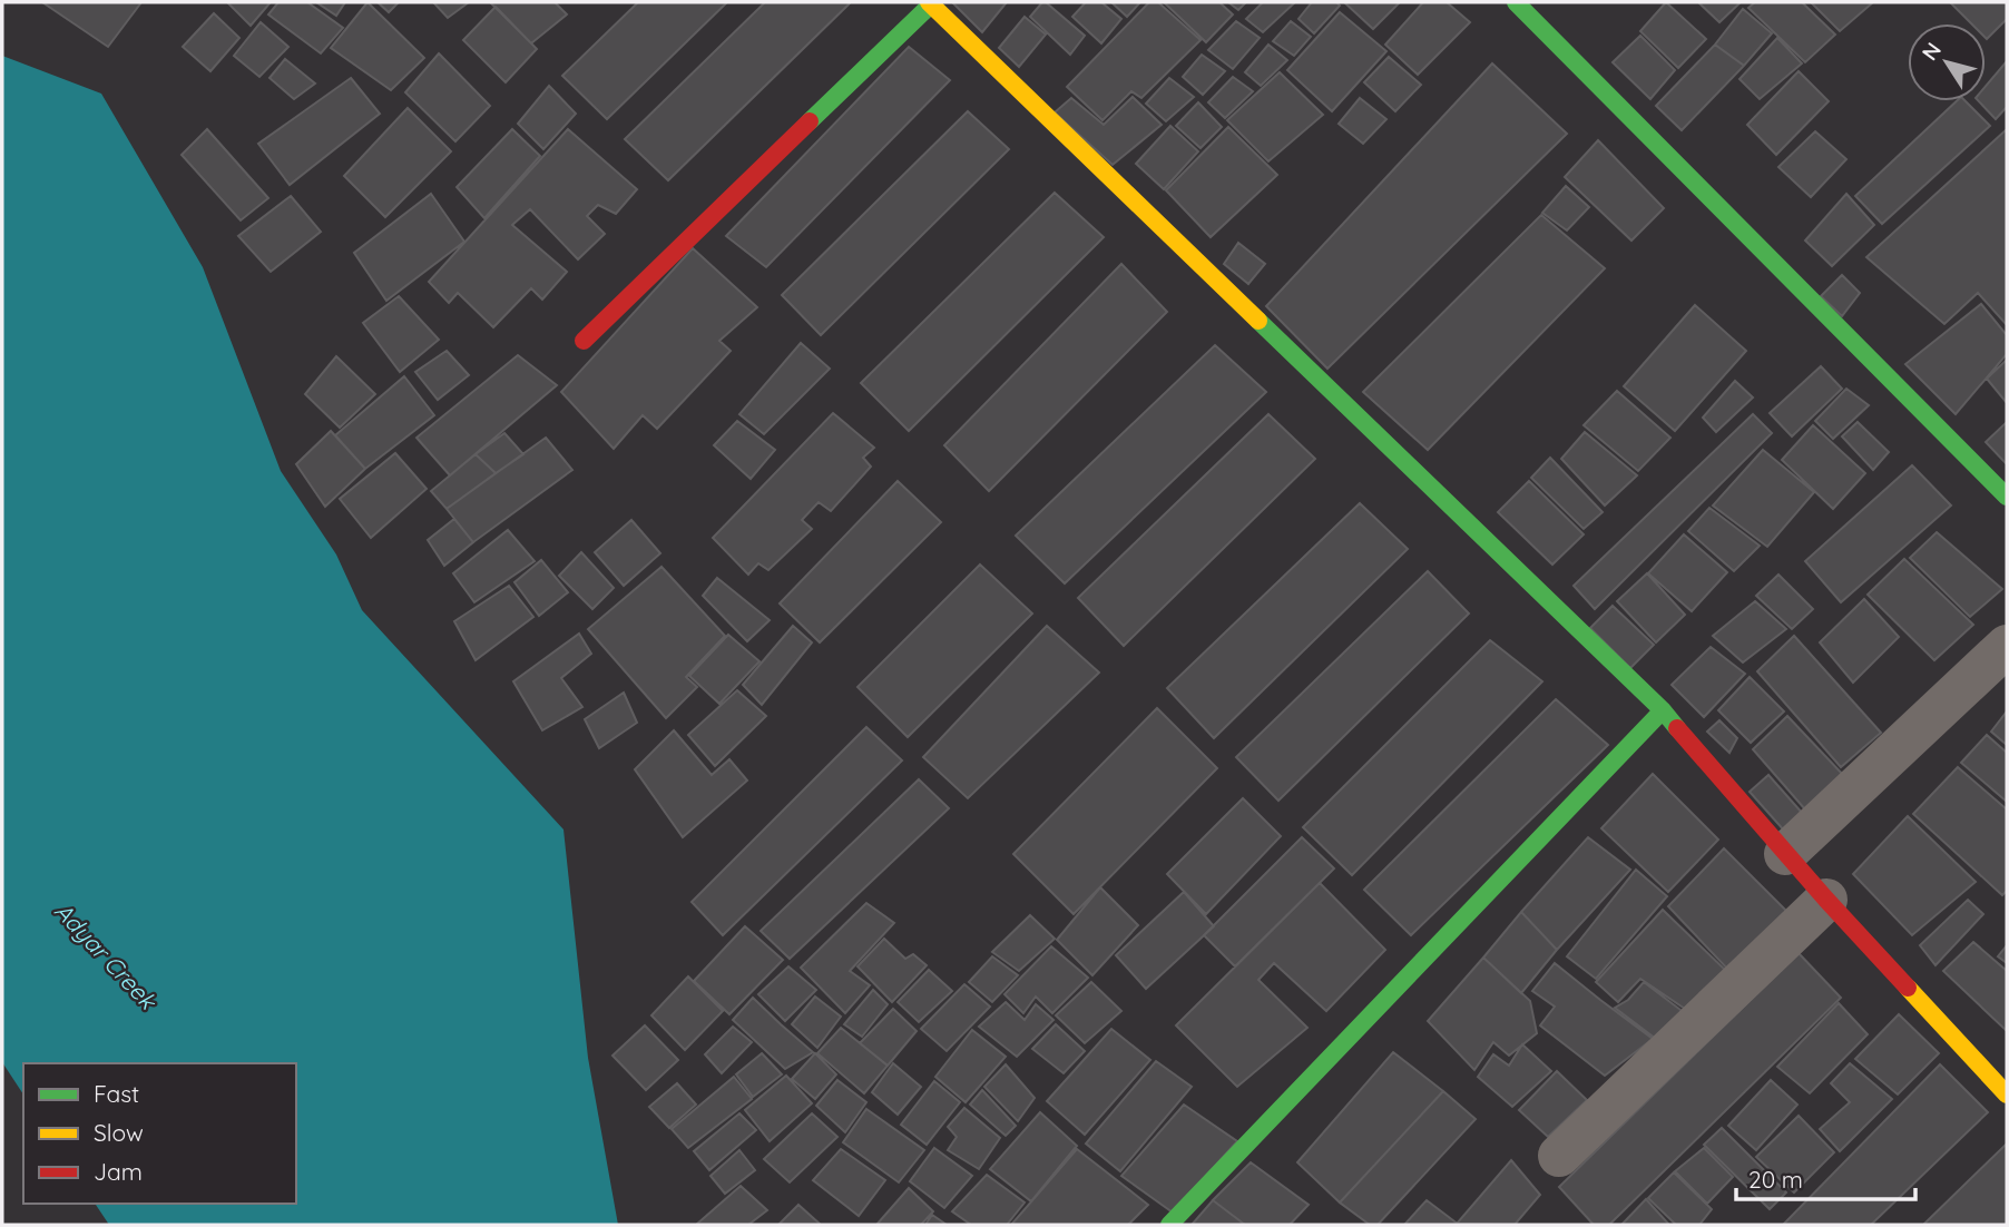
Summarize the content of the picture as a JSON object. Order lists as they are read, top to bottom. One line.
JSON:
{"water":["Adyar Creek"],"legend":["Fast","Slow","Jam"],"scale_bar":"20 m","north":"top left"}
